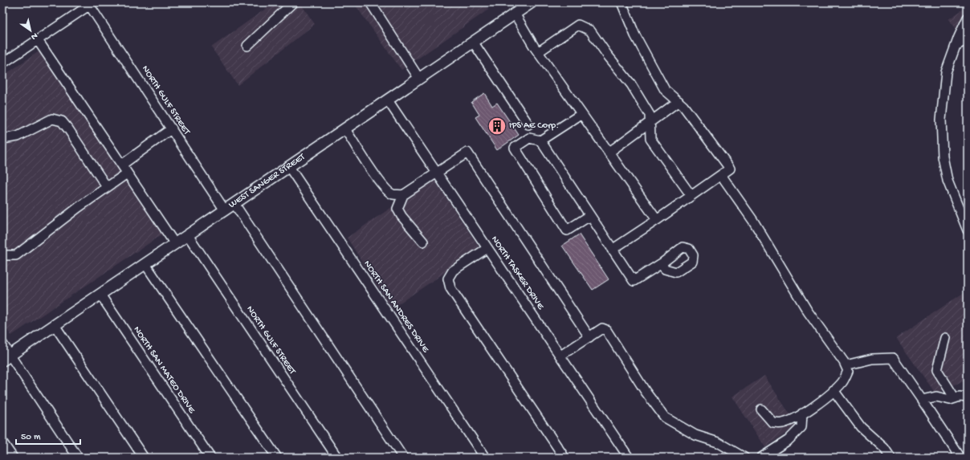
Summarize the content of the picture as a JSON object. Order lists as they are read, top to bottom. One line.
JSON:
{"streets":{"main road":["WEST SANGER STREET"],"street":["NORTH GULF STREET","NORTH TASKER DRIVE","NORTH SAN ANDRES DRIVE","NORTH SAN MATEO DRIVE"]},"crossings":[["NORTH GULF STREET","WEST SANGER STREET"],["WEST SANGER STREET","NORTH TASKER DRIVE"],["WEST SANGER STREET","NORTH SAN ANDRES DRIVE"],["WEST SANGER STREET","NORTH SAN MATEO DRIVE"]],"places":{"building":["IPS AE Corp."]},"scale_bar":"50 m","north":"bottom right"}
